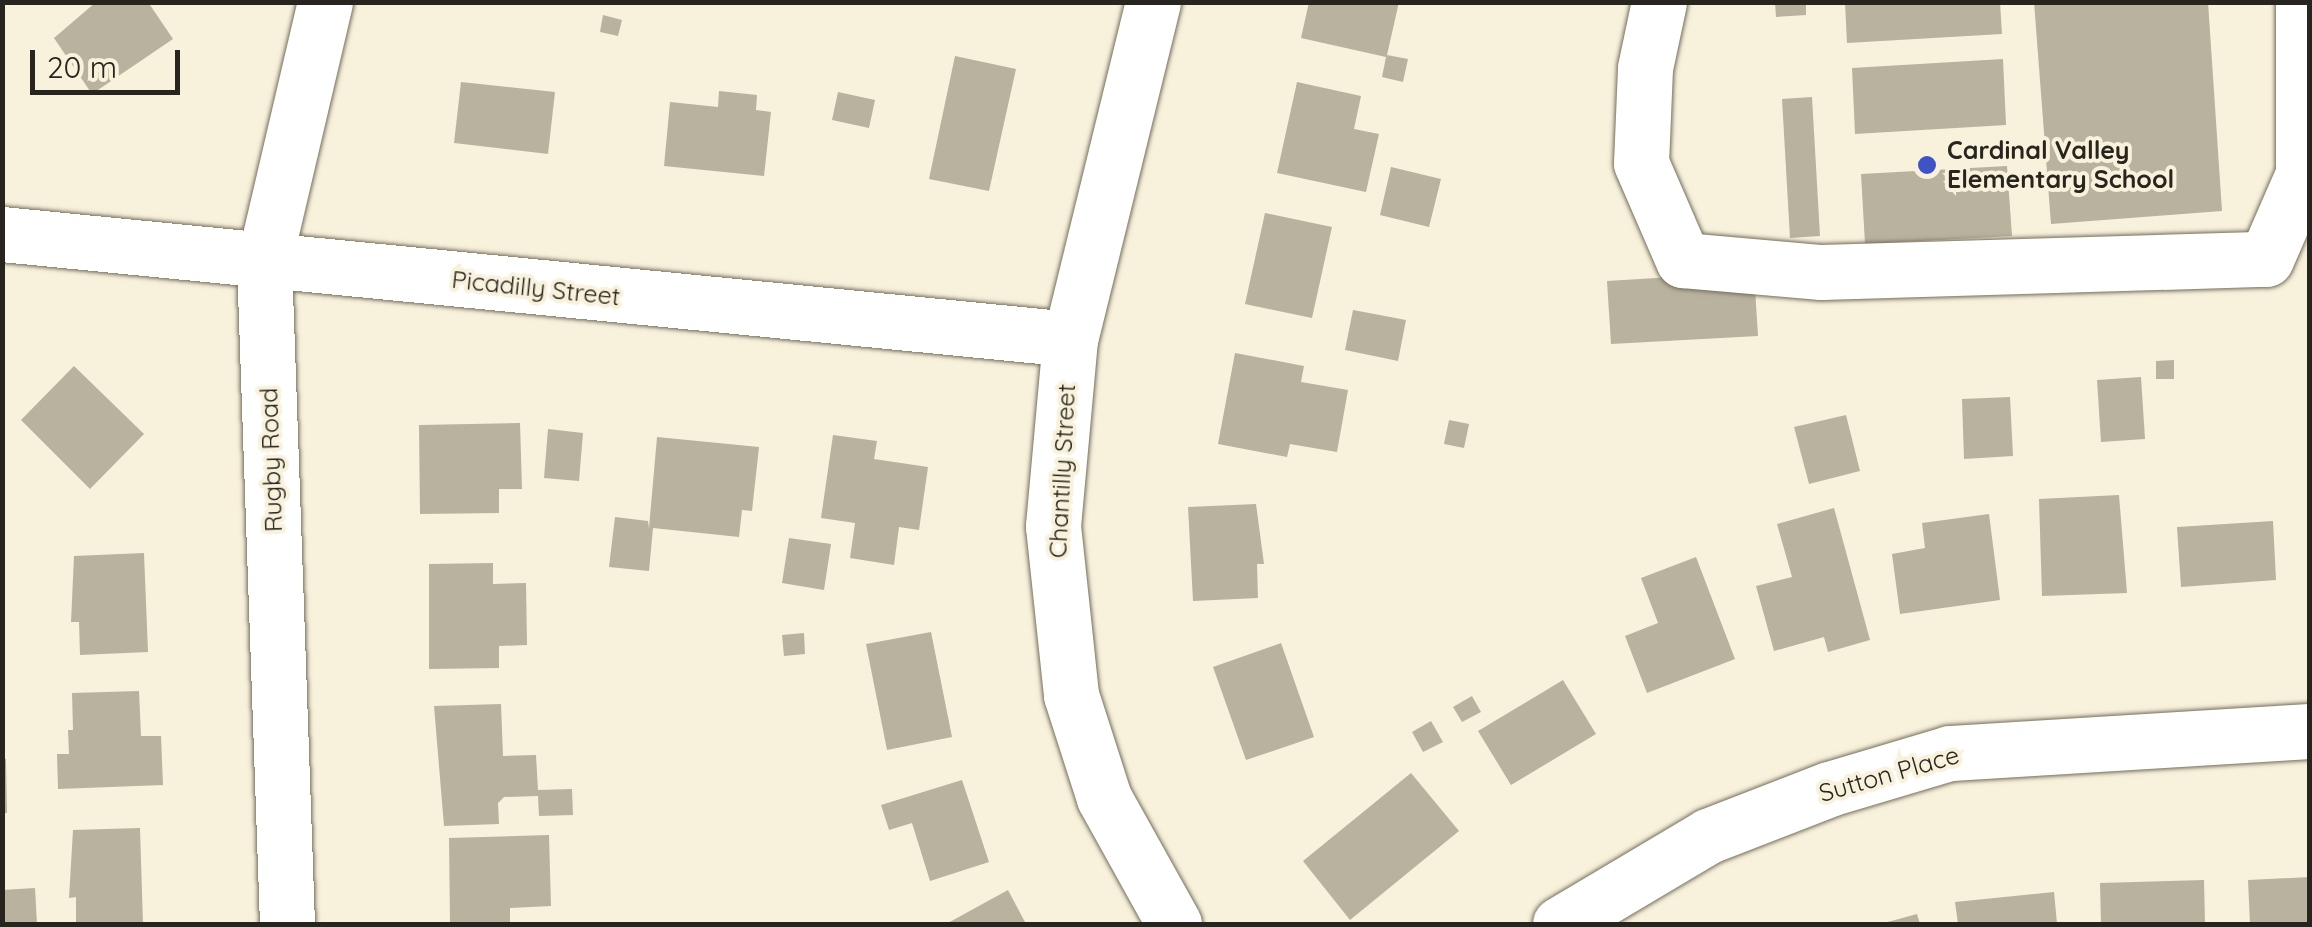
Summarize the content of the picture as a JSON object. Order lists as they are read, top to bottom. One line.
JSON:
{"streets":{"street":["Picadilly Street","Rugby Road","Chantilly Street","Sutton Place"]},"crossings":[["Picadilly Street","Rugby Road"],["Picadilly Street","Chantilly Street"]],"places":["Cardinal Valley Elementary School"],"scale_bar":"20 m"}
